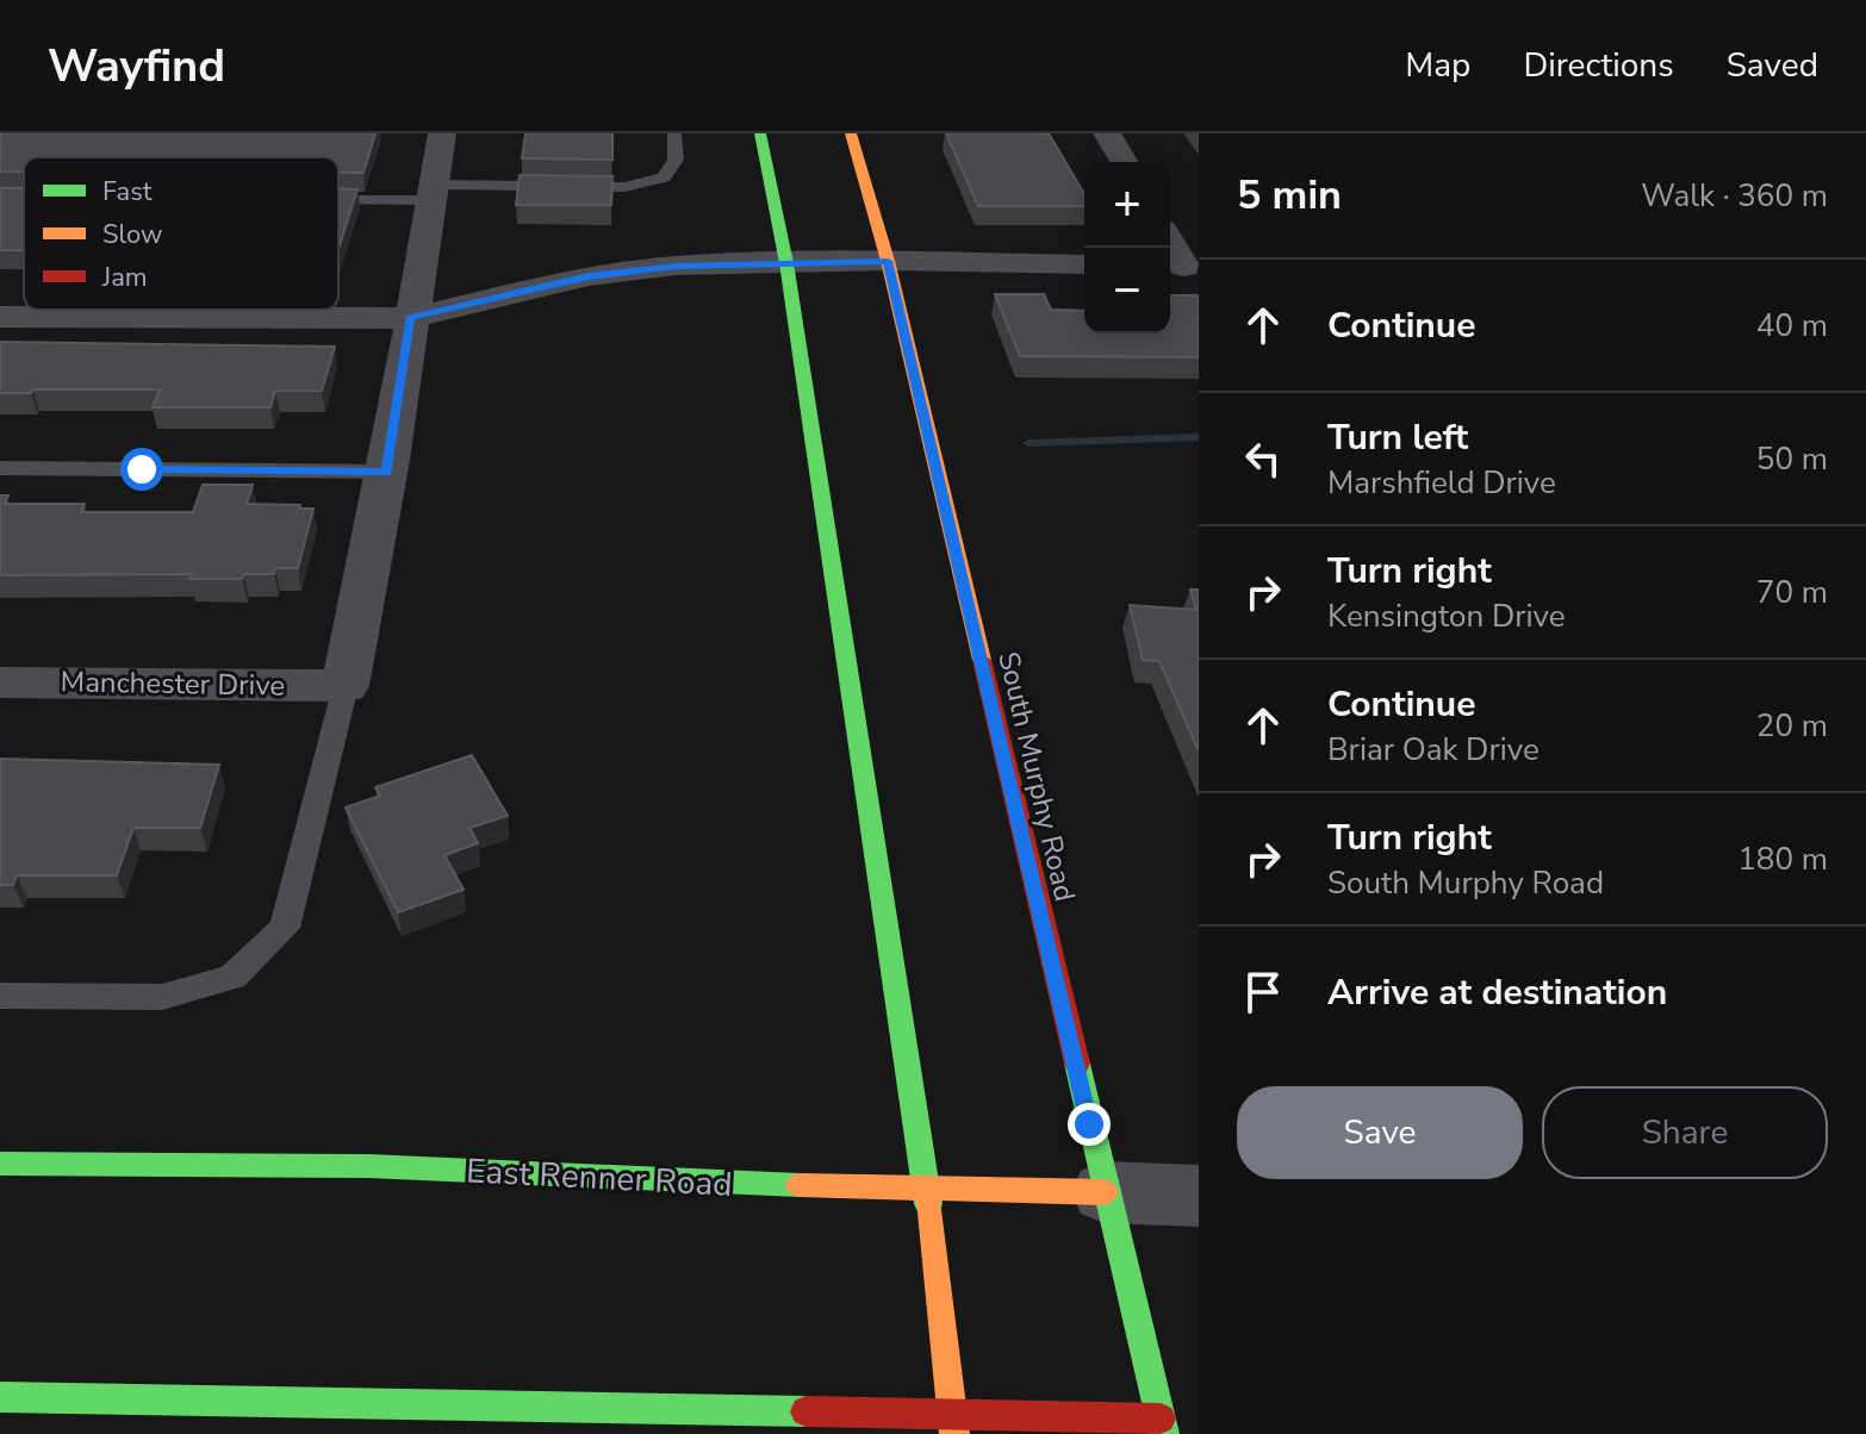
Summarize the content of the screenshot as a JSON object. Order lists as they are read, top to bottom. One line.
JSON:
{"streets":{"main road":["South Murphy Road","East Renner Road"],"street":["Manchester Drive"]},"crossings":[["South Murphy Road","East Renner Road"]],"legend":["Fast","Slow","Jam"],"page":{"header":"Wayfind","nav":["Map","Directions","Saved"],"heading":["5 min","Walk · 360 m"],"map_buttons":["+","−"],"list":[["Continue","40 m"],["Turn left","Marshfield Drive","50 m"],["Turn right","Kensington Drive","70 m"],["Continue","Briar Oak Drive","20 m"],["Turn right","South Murphy Road","180 m"],"Arrive at destination"],"buttons":["Save","Share"]}}
